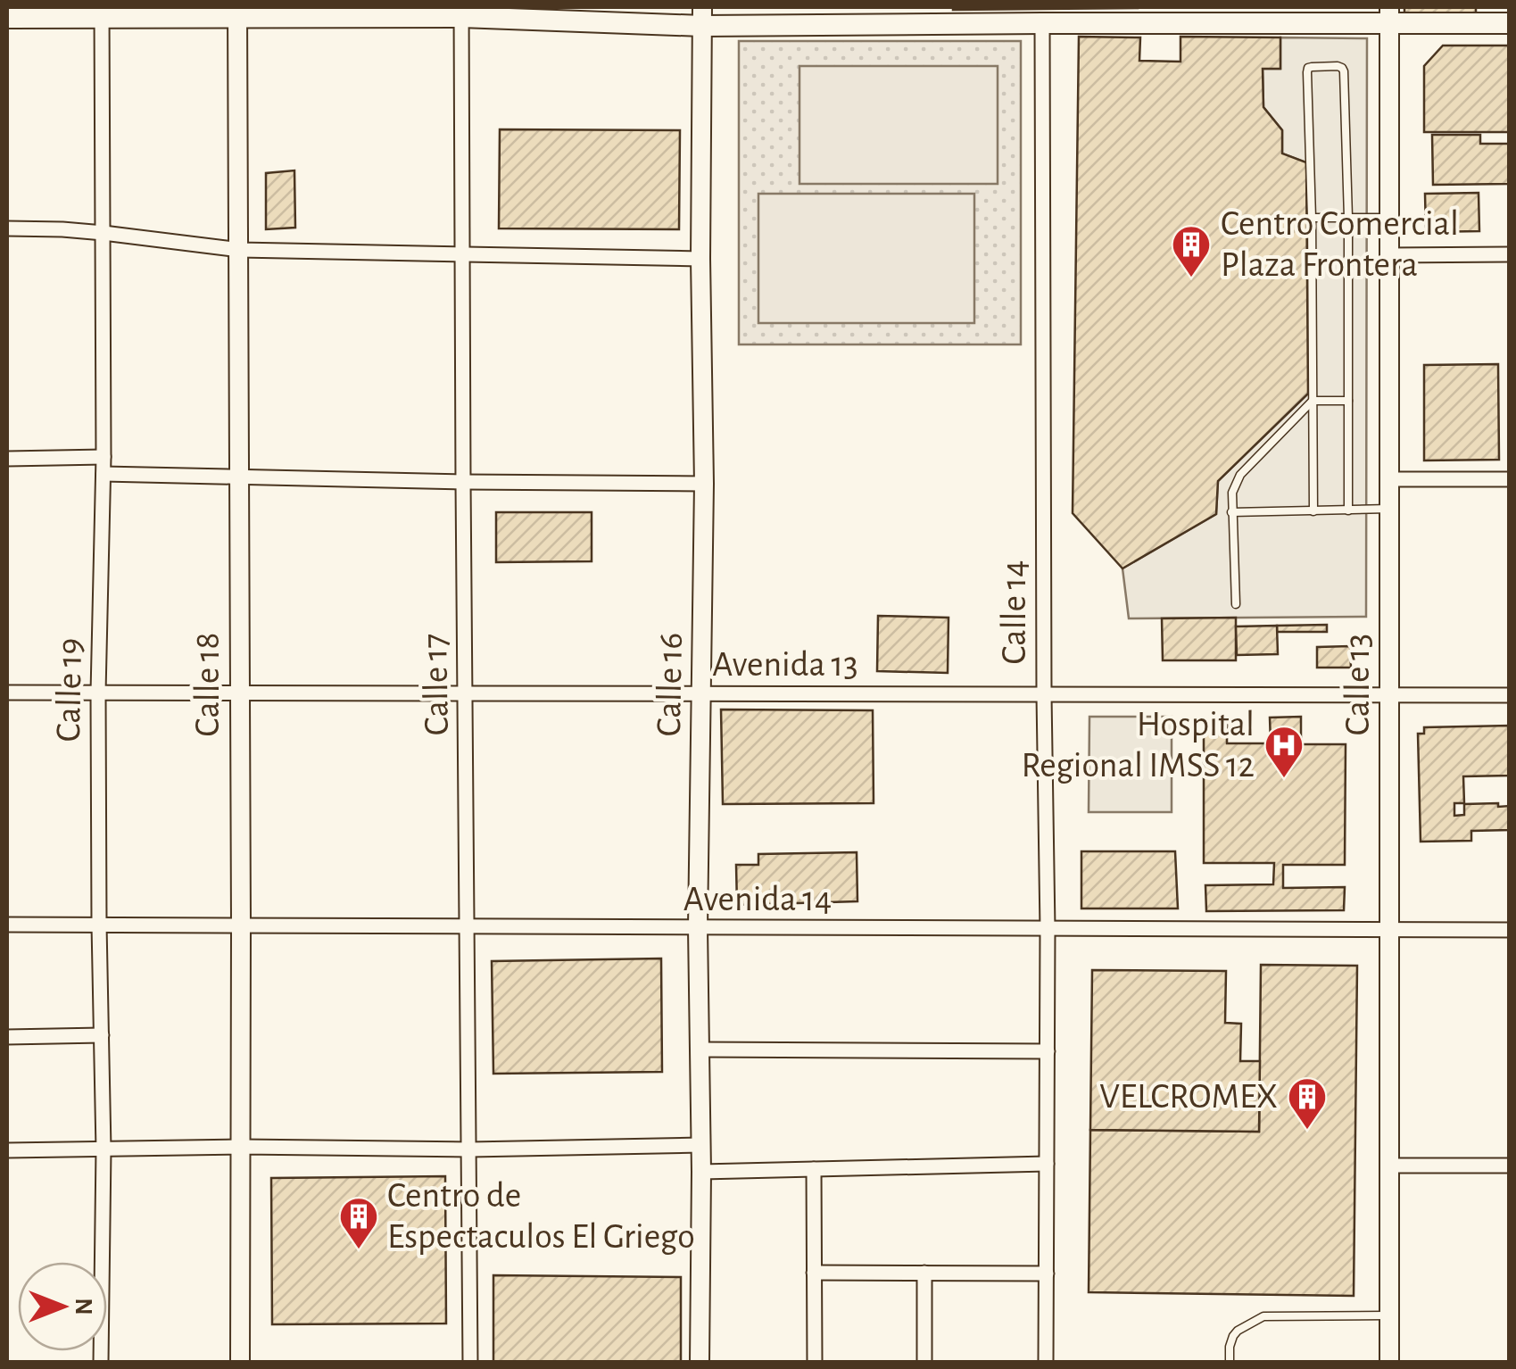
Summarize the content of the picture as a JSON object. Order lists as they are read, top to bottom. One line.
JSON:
{"streets":{"street":["Calle 14","Avenida 13","Calle 18","Calle 17","Calle 16","Calle 13","Calle 19","Avenida 14"]},"crossings":[["Calle 14","Avenida 13"],["Calle 14","Avenida 14"],["Avenida 13","Calle 18"],["Avenida 13","Calle 17"],["Avenida 13","Calle 16"],["Avenida 13","Calle 13"],["Avenida 13","Calle 19"],["Calle 18","Avenida 14"],["Calle 17","Avenida 14"],["Calle 16","Avenida 14"],["Calle 13","Avenida 14"],["Calle 19","Avenida 14"]],"places":{"building":["Centro Comercial Plaza Frontera","VELCROMEX","Centro de Espectaculos El Griego"],"hospital":["Hospital Regional IMSS 12"]},"north":"right"}
